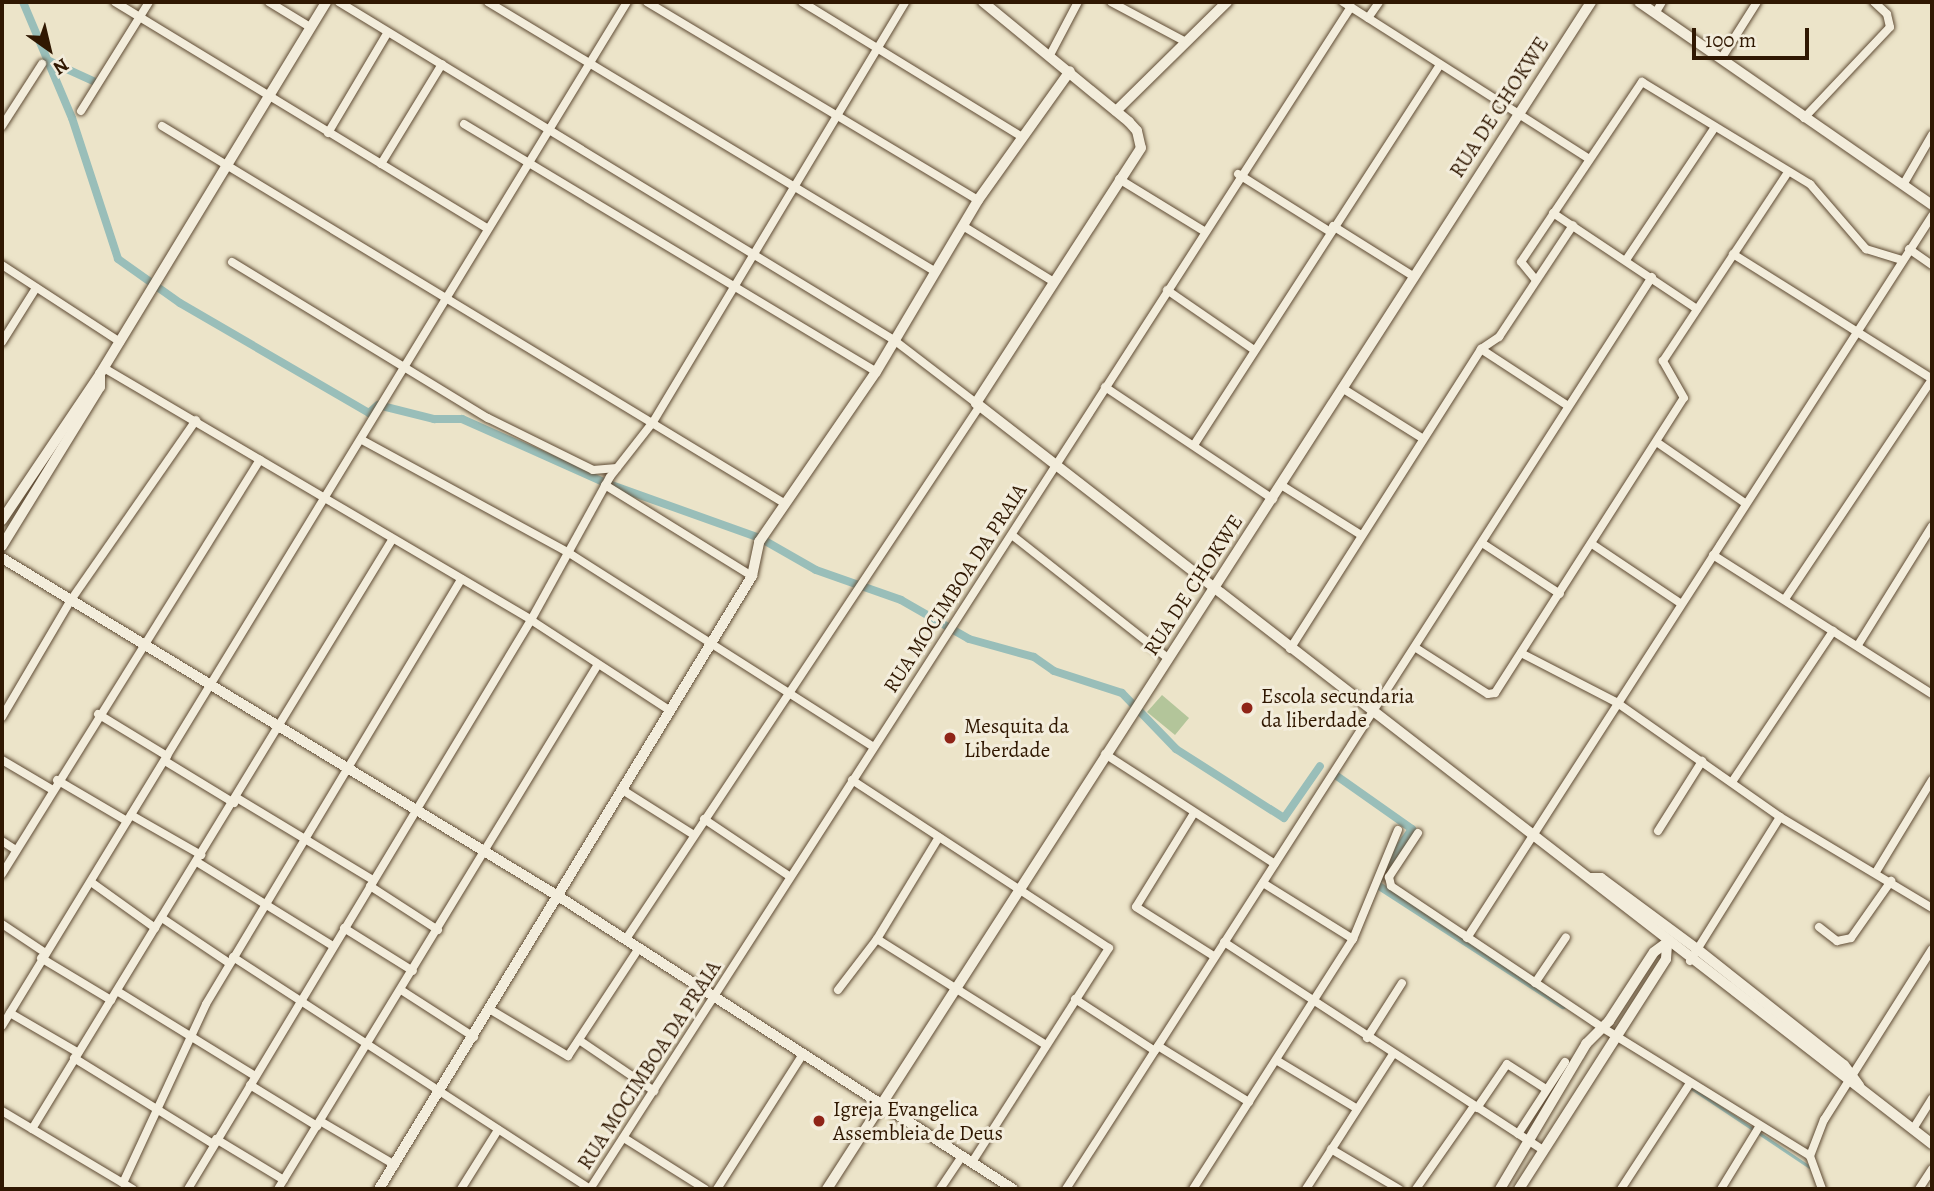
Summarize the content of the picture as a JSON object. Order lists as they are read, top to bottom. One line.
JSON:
{"streets":{"street":["RUA DE CHOKWE","RUA MOCIMBOA DA PRAIA"]},"places":["Escola secundaria da liberdade","Mesquita da Liberdade","Igreja Evangelica Assembleia de Deus"],"scale_bar":"100 m","north":"bottom right"}
